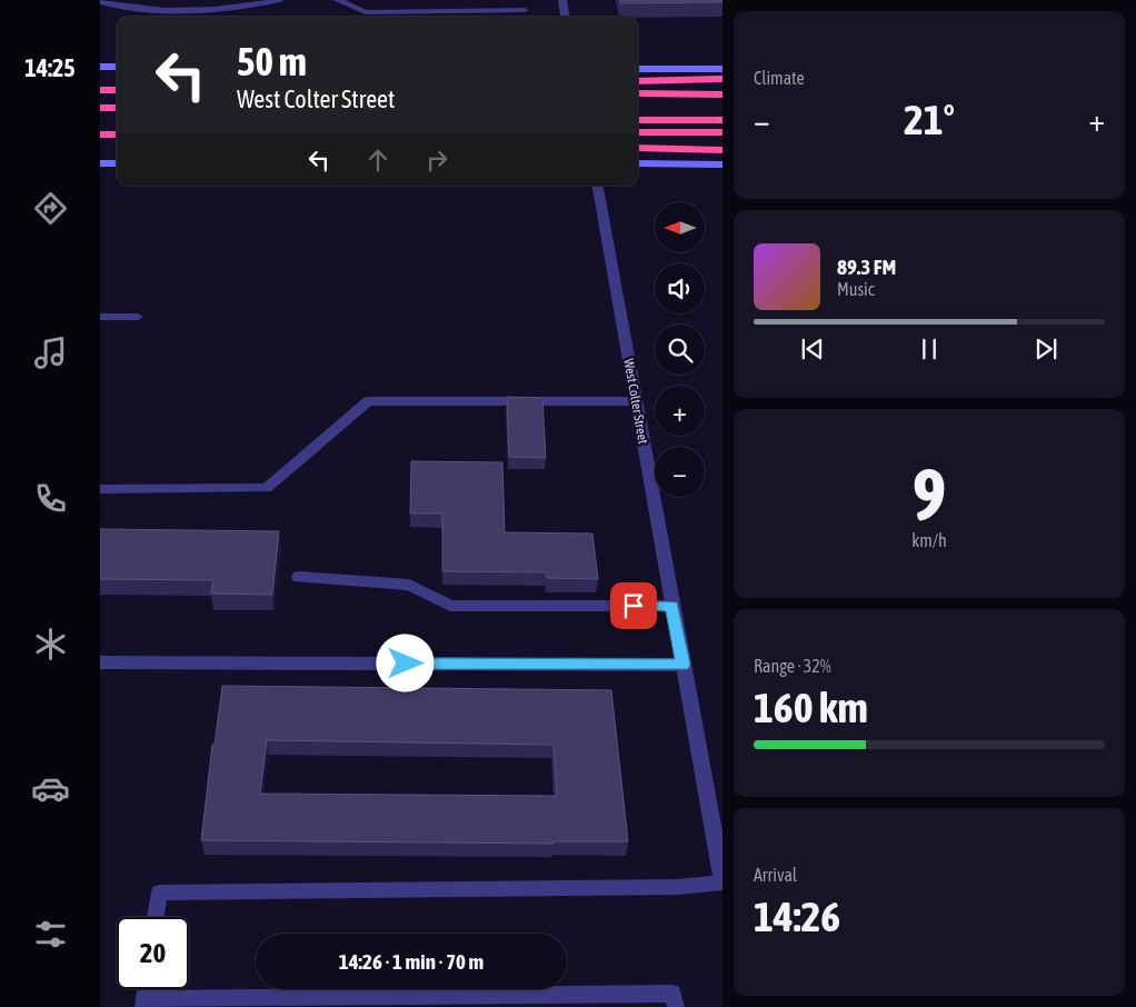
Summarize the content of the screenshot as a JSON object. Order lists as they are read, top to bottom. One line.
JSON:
{"streets":{"street":["West Colter Street"]},"north":"left","page":{"tabs":"14:25","tile":["Climate",["9","km/h"],["Range · 32%","160 km"],["Arrival","14:26"]],"turn":["50 m","West Colter Street"],"heat":["−","21°","+"],"map_buttons":["+","−"],"song":["89.3 FM","Music"],"limit":"20","trip":"14:26 · 1 min · 70 m"}}
